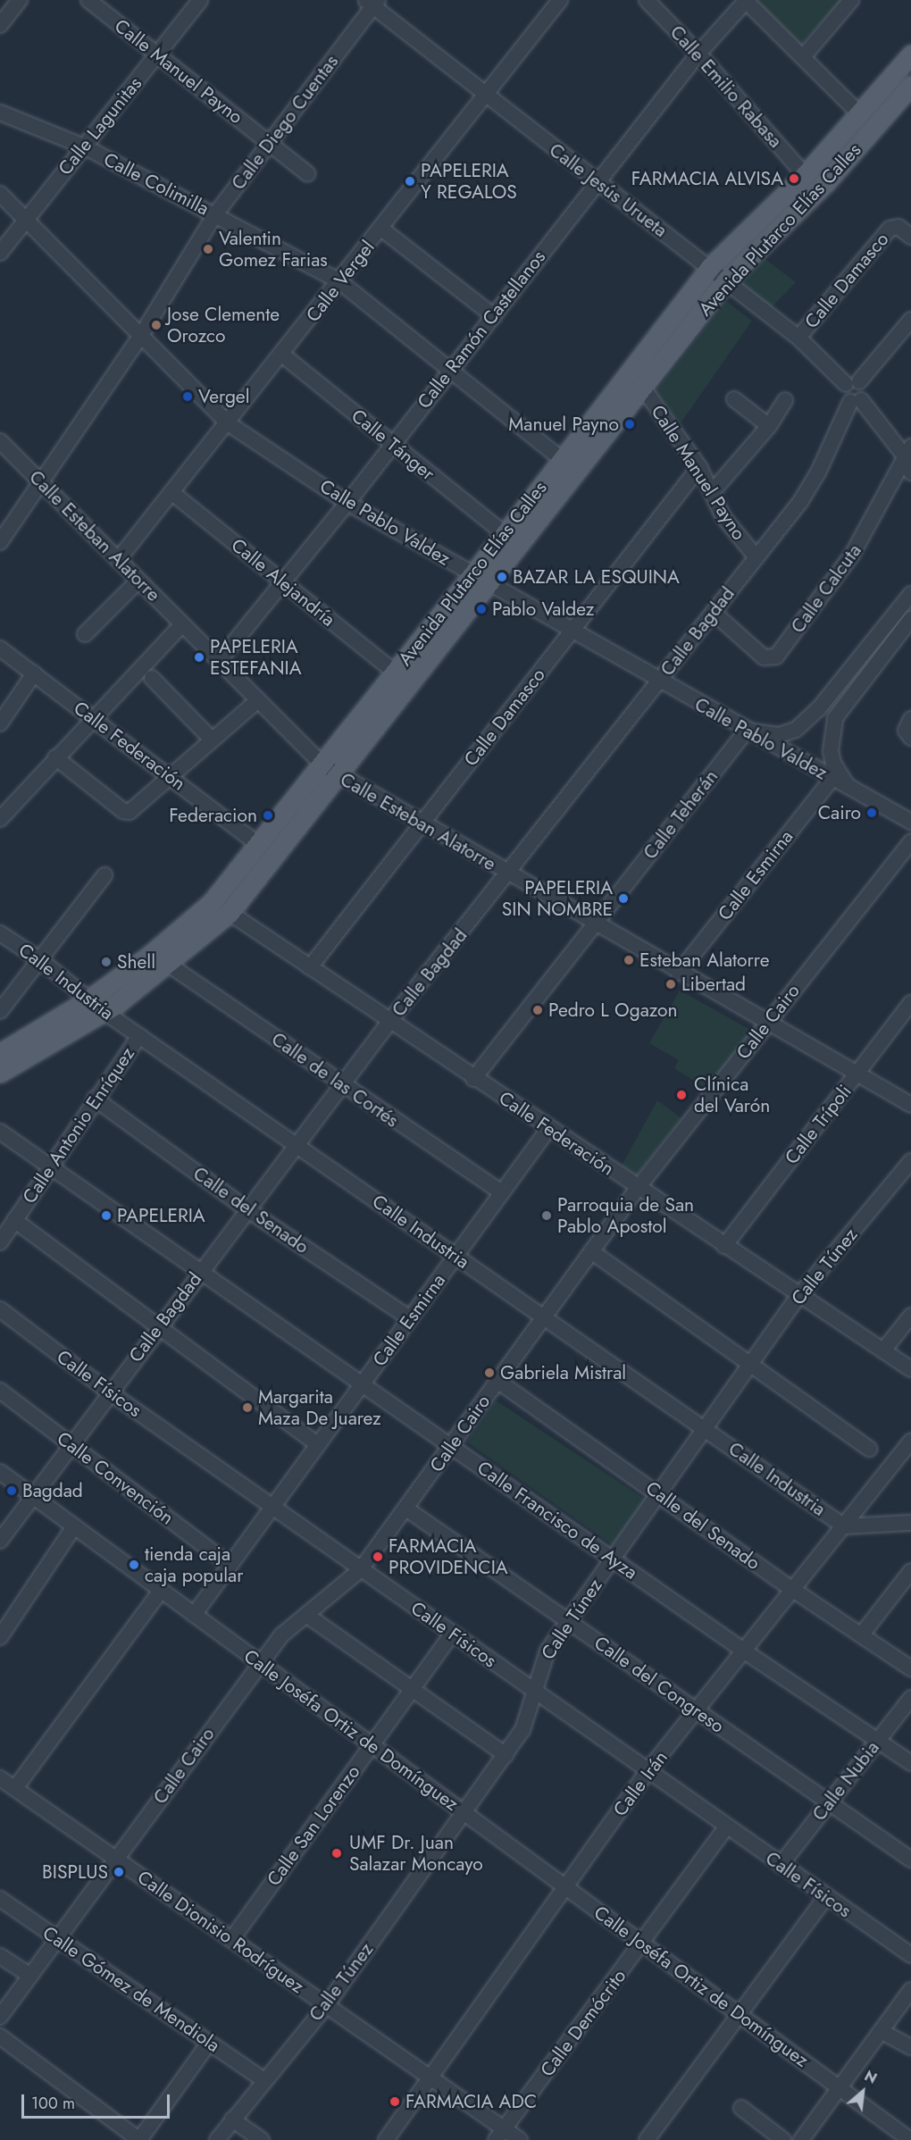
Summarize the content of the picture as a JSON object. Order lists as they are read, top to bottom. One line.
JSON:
{"streets":{"main road":["Avenida Plutarco Elías Calles"],"street":["Calle Manuel Payno","Calle Emilio Rabasa","Calle Diego Cuentas","Calle Lagunitas","Calle Colimilla","Calle Jesús Urueta","Calle Damasco","Calle Vergel","Calle Ramón Castellanos","Calle Tánger","Calle Pablo Valdez","Calle Esteban Alatorre","Calle Alejandría","Calle Calcuta","Calle Bagdad","Calle Federación","Calle Teherán","Calle Esmirna","Calle Industria","Calle Cairo","Calle de las Cortés","Calle Trípoli","Calle Antonio Enríquez","Calle del Senado","Calle Túnez","Calle Físicos","Calle Convención","Calle Francisco de Ayza","Calle del Congreso","Calle Joséfa Ortiz de Domínguez","Calle Nubia","Calle Irán","Calle San Lorenzo","Calle Dionisio Rodríguez","Calle Gómez de Mendiola","Calle Demócrito"]},"crossings":[["Calle Manuel Payno","Calle Diego Cuentas"],["Calle Manuel Payno","Calle Lagunitas"],["Calle Manuel Payno","Avenida Plutarco Elías Calles"],["Calle Manuel Payno","Calle Damasco"],["Calle Manuel Payno","Calle Bagdad"],["Calle Emilio Rabasa","Avenida Plutarco Elías Calles"],["Calle Emilio Rabasa","Calle Ramón Castellanos"],["Calle Diego Cuentas","Calle Colimilla"],["Calle Diego Cuentas","Calle Jesús Urueta"],["Calle Diego Cuentas","Calle Pablo Valdez"],["Calle Diego Cuentas","Calle Esteban Alatorre"],["Calle Lagunitas","Calle Colimilla"],["Calle Lagunitas","Calle Pablo Valdez"],["Calle Colimilla","Avenida Plutarco Elías Calles"],["Calle Colimilla","Calle Vergel"],["Calle Colimilla","Calle Ramón Castellanos"],["Calle Jesús Urueta","Avenida Plutarco Elías Calles"],["Calle Jesús Urueta","Calle Damasco"],["Calle Jesús Urueta","Calle Vergel"],["Calle Jesús Urueta","Calle Ramón Castellanos"],["Avenida Plutarco Elías Calles","Calle Tánger"],["Avenida Plutarco Elías Calles","Calle Pablo Valdez"],["Avenida Plutarco Elías Calles","Calle Esteban Alatorre"],["Avenida Plutarco Elías Calles","Calle Alejandría"],["Avenida Plutarco Elías Calles","Calle Federación"],["Avenida Plutarco Elías Calles","Calle Industria"],["Avenida Plutarco Elías Calles","Calle de las Cortés"],["Calle Damasco","Calle Pablo Valdez"],["Calle Damasco","Calle Esteban Alatorre"],["Calle Damasco","Calle Federación"],["Calle Vergel","Calle Tánger"],["Calle Vergel","Calle Pablo Valdez"],["Calle Vergel","Calle Esteban Alatorre"],["Calle Vergel","Calle Alejandría"],["Calle Ramón Castellanos","Calle Tánger"],["Calle Ramón Castellanos","Calle Pablo Valdez"],["Calle Ramón Castellanos","Calle Esteban Alatorre"],["Calle Ramón Castellanos","Calle Alejandría"],["Calle Pablo Valdez","Calle Bagdad"],["Calle Pablo Valdez","Calle Teherán"],["Calle Pablo Valdez","Calle Esmirna"],["Calle Esteban Alatorre","Calle Bagdad"],["Calle Esteban Alatorre","Calle Teherán"],["Calle Esteban Alatorre","Calle Esmirna"],["Calle Esteban Alatorre","Calle Cairo"],["Calle Esteban Alatorre","Calle Trípoli"],["Calle Calcuta","Calle Bagdad"],["Calle Bagdad","Calle Federación"],["Calle Bagdad","Calle Industria"],["Calle Bagdad","Calle de las Cortés"],["Calle Bagdad","Calle del Senado"],["Calle Bagdad","Calle Físicos"],["Calle Bagdad","Calle Convención"],["Calle Bagdad","Calle Francisco de Ayza"],["Calle Bagdad","Calle Joséfa Ortiz de Domínguez"],["Calle Federación","Calle Teherán"],["Calle Federación","Calle Esmirna"],["Calle Federación","Calle Cairo"],["Calle Federación","Calle Trípoli"],["Calle Federación","Calle Túnez"],["Calle Esmirna","Calle Industria"],["Calle Esmirna","Calle de las Cortés"],["Calle Esmirna","Calle del Senado"],["Calle Esmirna","Calle Físicos"],["Calle Esmirna","Calle Convención"],["Calle Esmirna","Calle Francisco de Ayza"],["Calle Esmirna","Calle Joséfa Ortiz de Domínguez"],["Calle Industria","Calle Cairo"],["Calle Industria","Calle Antonio Enríquez"],["Calle Industria","Calle Túnez"],["Calle Industria","Calle Irán"],["Calle Cairo","Calle del Senado"],["Calle Cairo","Calle Físicos"],["Calle Cairo","Calle Francisco de Ayza"],["Calle Cairo","Calle del Congreso"],["Calle Cairo","Calle Joséfa Ortiz de Domínguez"],["Calle Cairo","Calle Dionisio Rodríguez"],["Calle Cairo","Calle Gómez de Mendiola"],["Calle Antonio Enríquez","Calle del Senado"],["Calle Antonio Enríquez","Calle Francisco de Ayza"],["Calle del Senado","Calle Túnez"],["Calle del Senado","Calle Irán"],["Calle Túnez","Calle Físicos"],["Calle Túnez","Calle Francisco de Ayza"],["Calle Túnez","Calle del Congreso"],["Calle Túnez","Calle Joséfa Ortiz de Domínguez"],["Calle Túnez","Calle Dionisio Rodríguez"],["Calle Túnez","Calle Gómez de Mendiola"],["Calle Físicos","Calle Nubia"],["Calle Físicos","Calle Irán"],["Calle Físicos","Calle San Lorenzo"],["Calle Físicos","Calle Demócrito"],["Calle Francisco de Ayza","Calle Nubia"],["Calle Francisco de Ayza","Calle Irán"],["Calle del Congreso","Calle Nubia"],["Calle del Congreso","Calle Irán"],["Calle Joséfa Ortiz de Domínguez","Calle Irán"],["Calle Joséfa Ortiz de Domínguez","Calle San Lorenzo"],["Calle Joséfa Ortiz de Domínguez","Calle Demócrito"],["Calle Irán","Calle Dionisio Rodríguez"],["Calle San Lorenzo","Calle Dionisio Rodríguez"],["Calle Dionisio Rodríguez","Calle Demócrito"]],"places":["FARMACIA ALVISA","PAPELERIA Y REGALOS","Valentin Gomez Farias","Jose Clemente Orozco","Vergel","Manuel Payno","BAZAR LA ESQUINA","Pablo Valdez","PAPELERIA ESTEFANIA","Cairo","Federacion","PAPELERIA SIN NOMBRE","Esteban Alatorre","Shell","Libertad","Pedro L Ogazon","Clínica del Varón","PAPELERIA","Parroquia de San Pablo Apostol","Gabriela Mistral","Margarita Maza De Juarez","Bagdad","FARMACIA PROVIDENCIA","tienda caja caja popular","UMF Dr. Juan Salazar Moncayo","BISPLUS","FARMACIA ADC"],"scale_bar":"100 m","north":"top right"}
